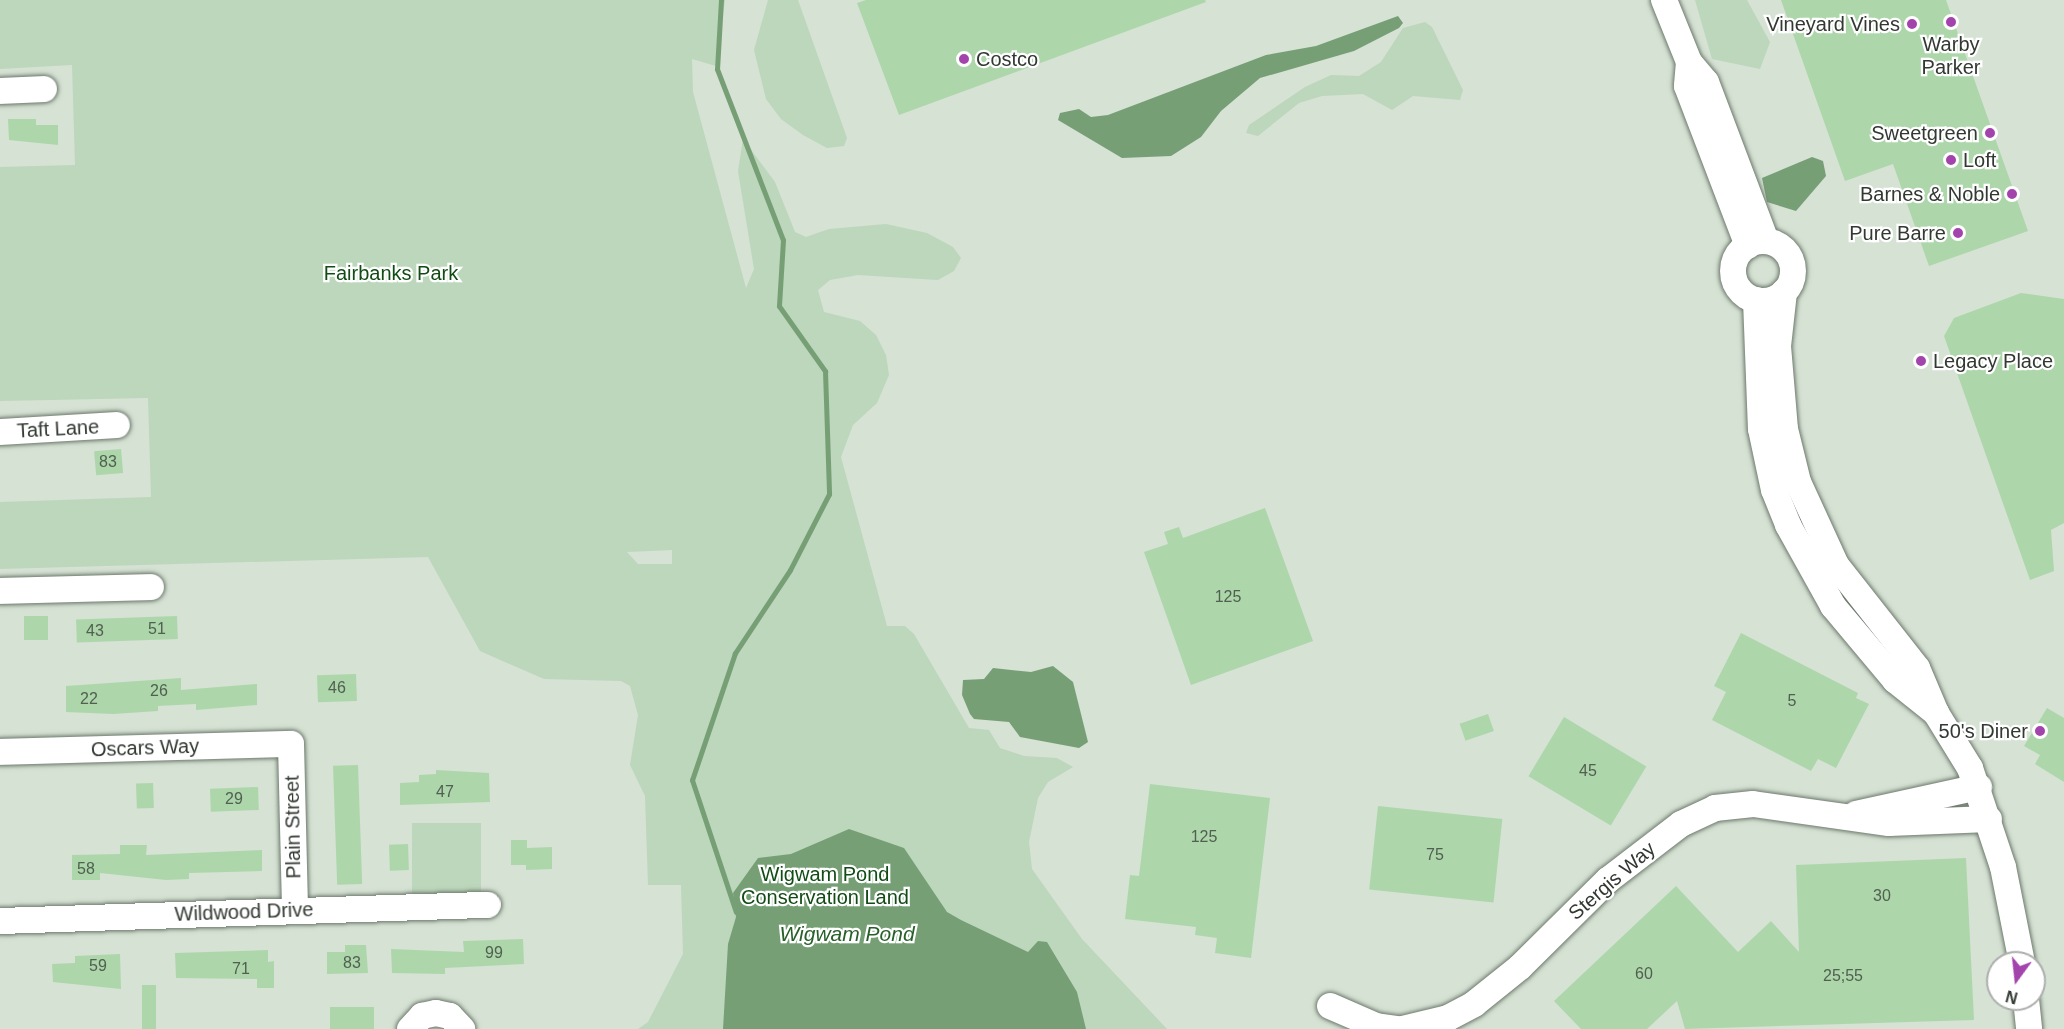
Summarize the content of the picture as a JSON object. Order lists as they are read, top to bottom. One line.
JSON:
{"streets":{"street":["Taft Lane","Oscars Way","Plain Street","Stergis Way","Wildwood Drive"]},"crossings":[["Oscars Way","Plain Street"],["Plain Street","Wildwood Drive"]],"water":["Wigwam Pond"],"parks":["Fairbanks Park","Wigwam Pond Conservation Land"],"places":["Warby Parker","Vineyard Vines","Costco","Sweetgreen","Loft","Barnes & Noble","Pure Barre","Legacy Place","50's Diner"],"house_numbers":["83","125","51","43","46","26","22","5","45","47","29","125","75","58","30","99","83","59","71","60","25;55"],"north":"bottom"}
